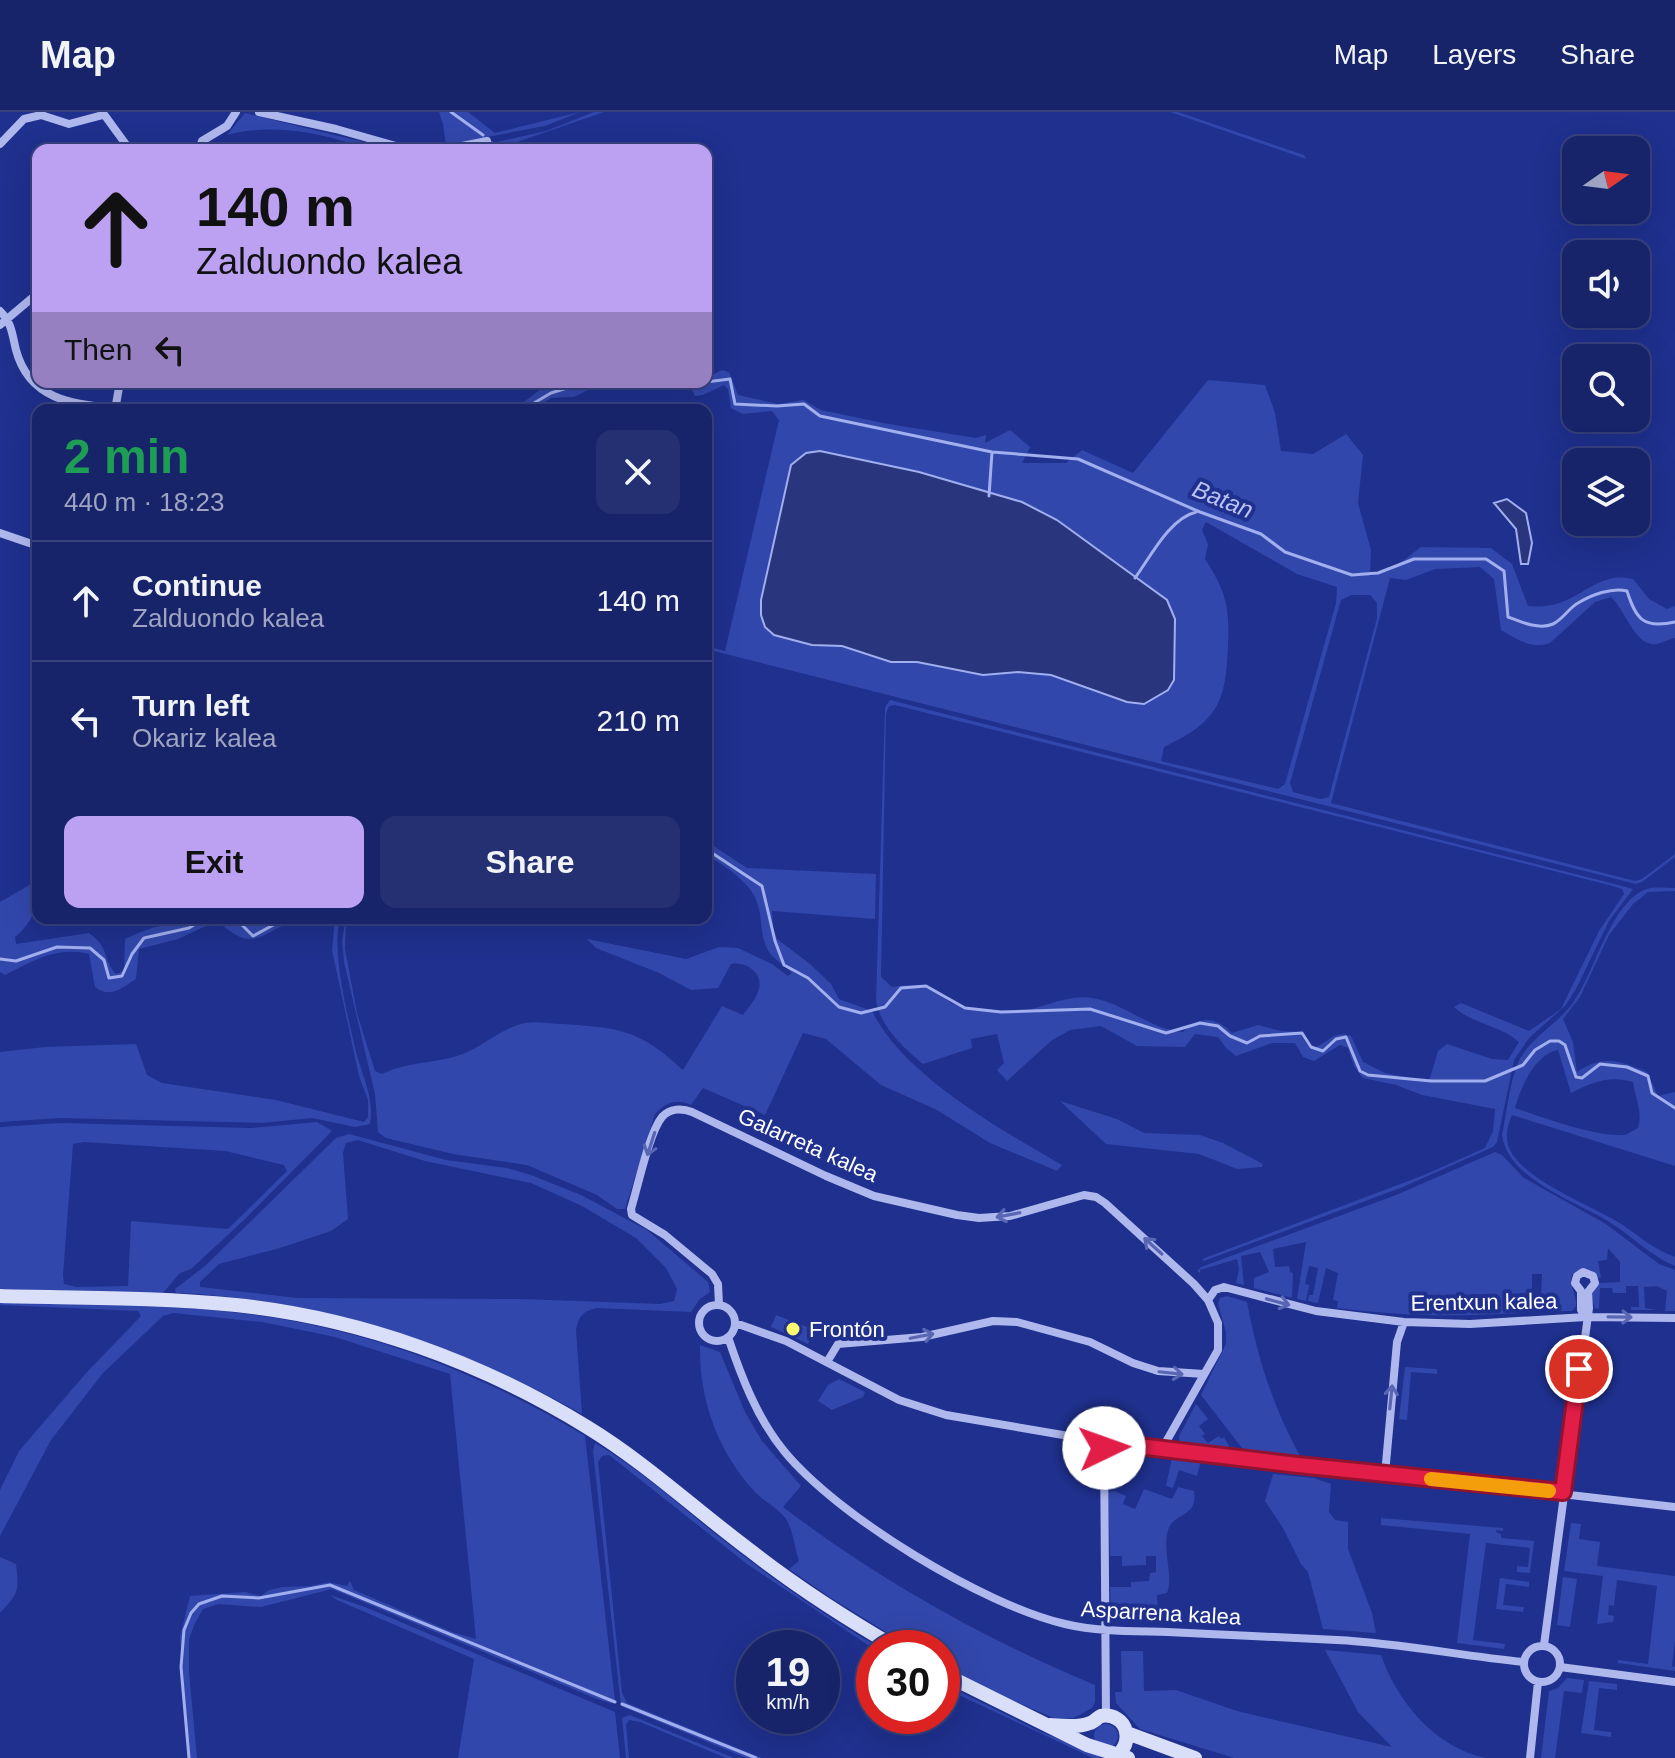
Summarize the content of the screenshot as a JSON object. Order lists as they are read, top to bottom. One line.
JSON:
{"streets":{"street":["Galarreta kalea","Erentxun kalea","Asparrena kalea"]},"crossings":[["Galarreta kalea","Erentxun kalea"],["Galarreta kalea","Asparrena kalea"]],"one_way":["Erentxun kalea"],"water":["Batan"],"places":["Frontón"],"north":"right","page":{"header":"Map","nav":["Map","Layers","Share"],"turn":["140 m","Zalduondo kalea"],"then":"Then","heading":["2 min","440 m · 18:23"],"list":[{"name":"Continue","note":"Zalduondo kalea","value":"140 m"},{"name":"Turn left","note":"Okariz kalea","value":"210 m"}],"buttons":["Exit","Share"],"speed":"19 km/h","limit":"30"}}
